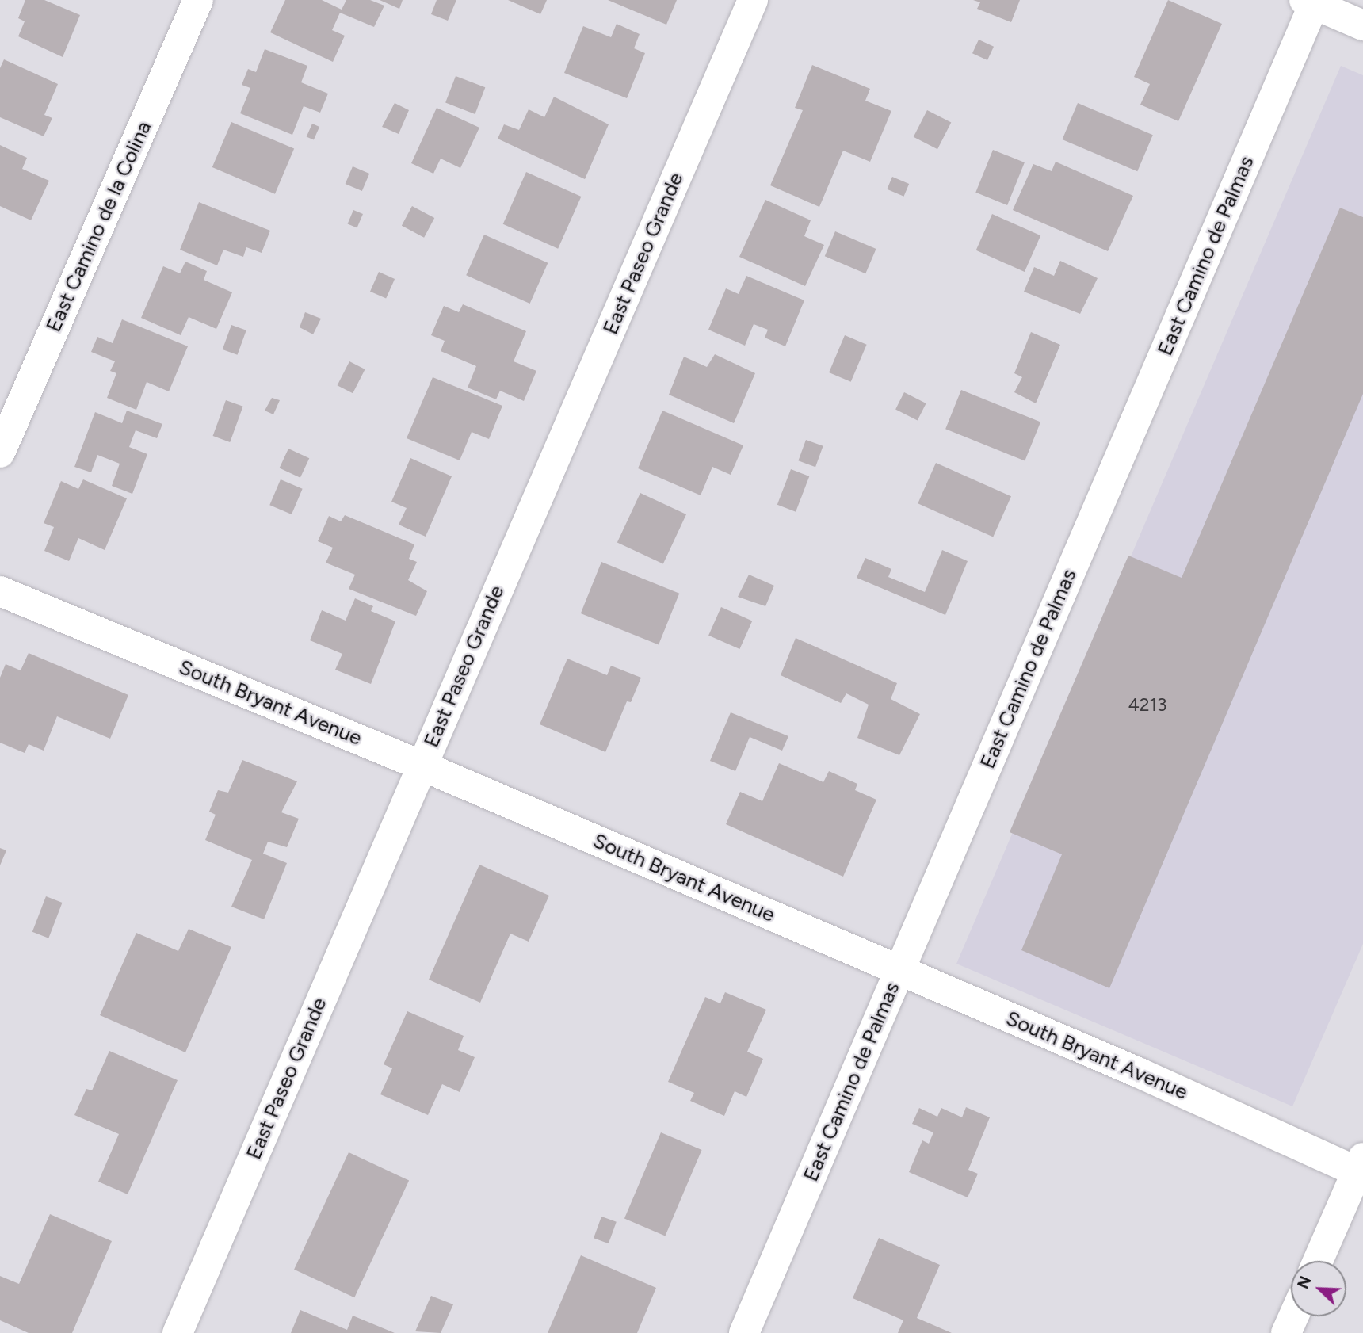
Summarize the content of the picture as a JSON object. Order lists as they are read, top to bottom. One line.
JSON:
{"streets":{"street":["East Camino de la Colina","East Paseo Grande","East Camino de Palmas","South Bryant Avenue"]},"crossings":[["East Paseo Grande","South Bryant Avenue"],["East Camino de Palmas","South Bryant Avenue"]],"house_numbers":["4213"],"north":"top left"}
